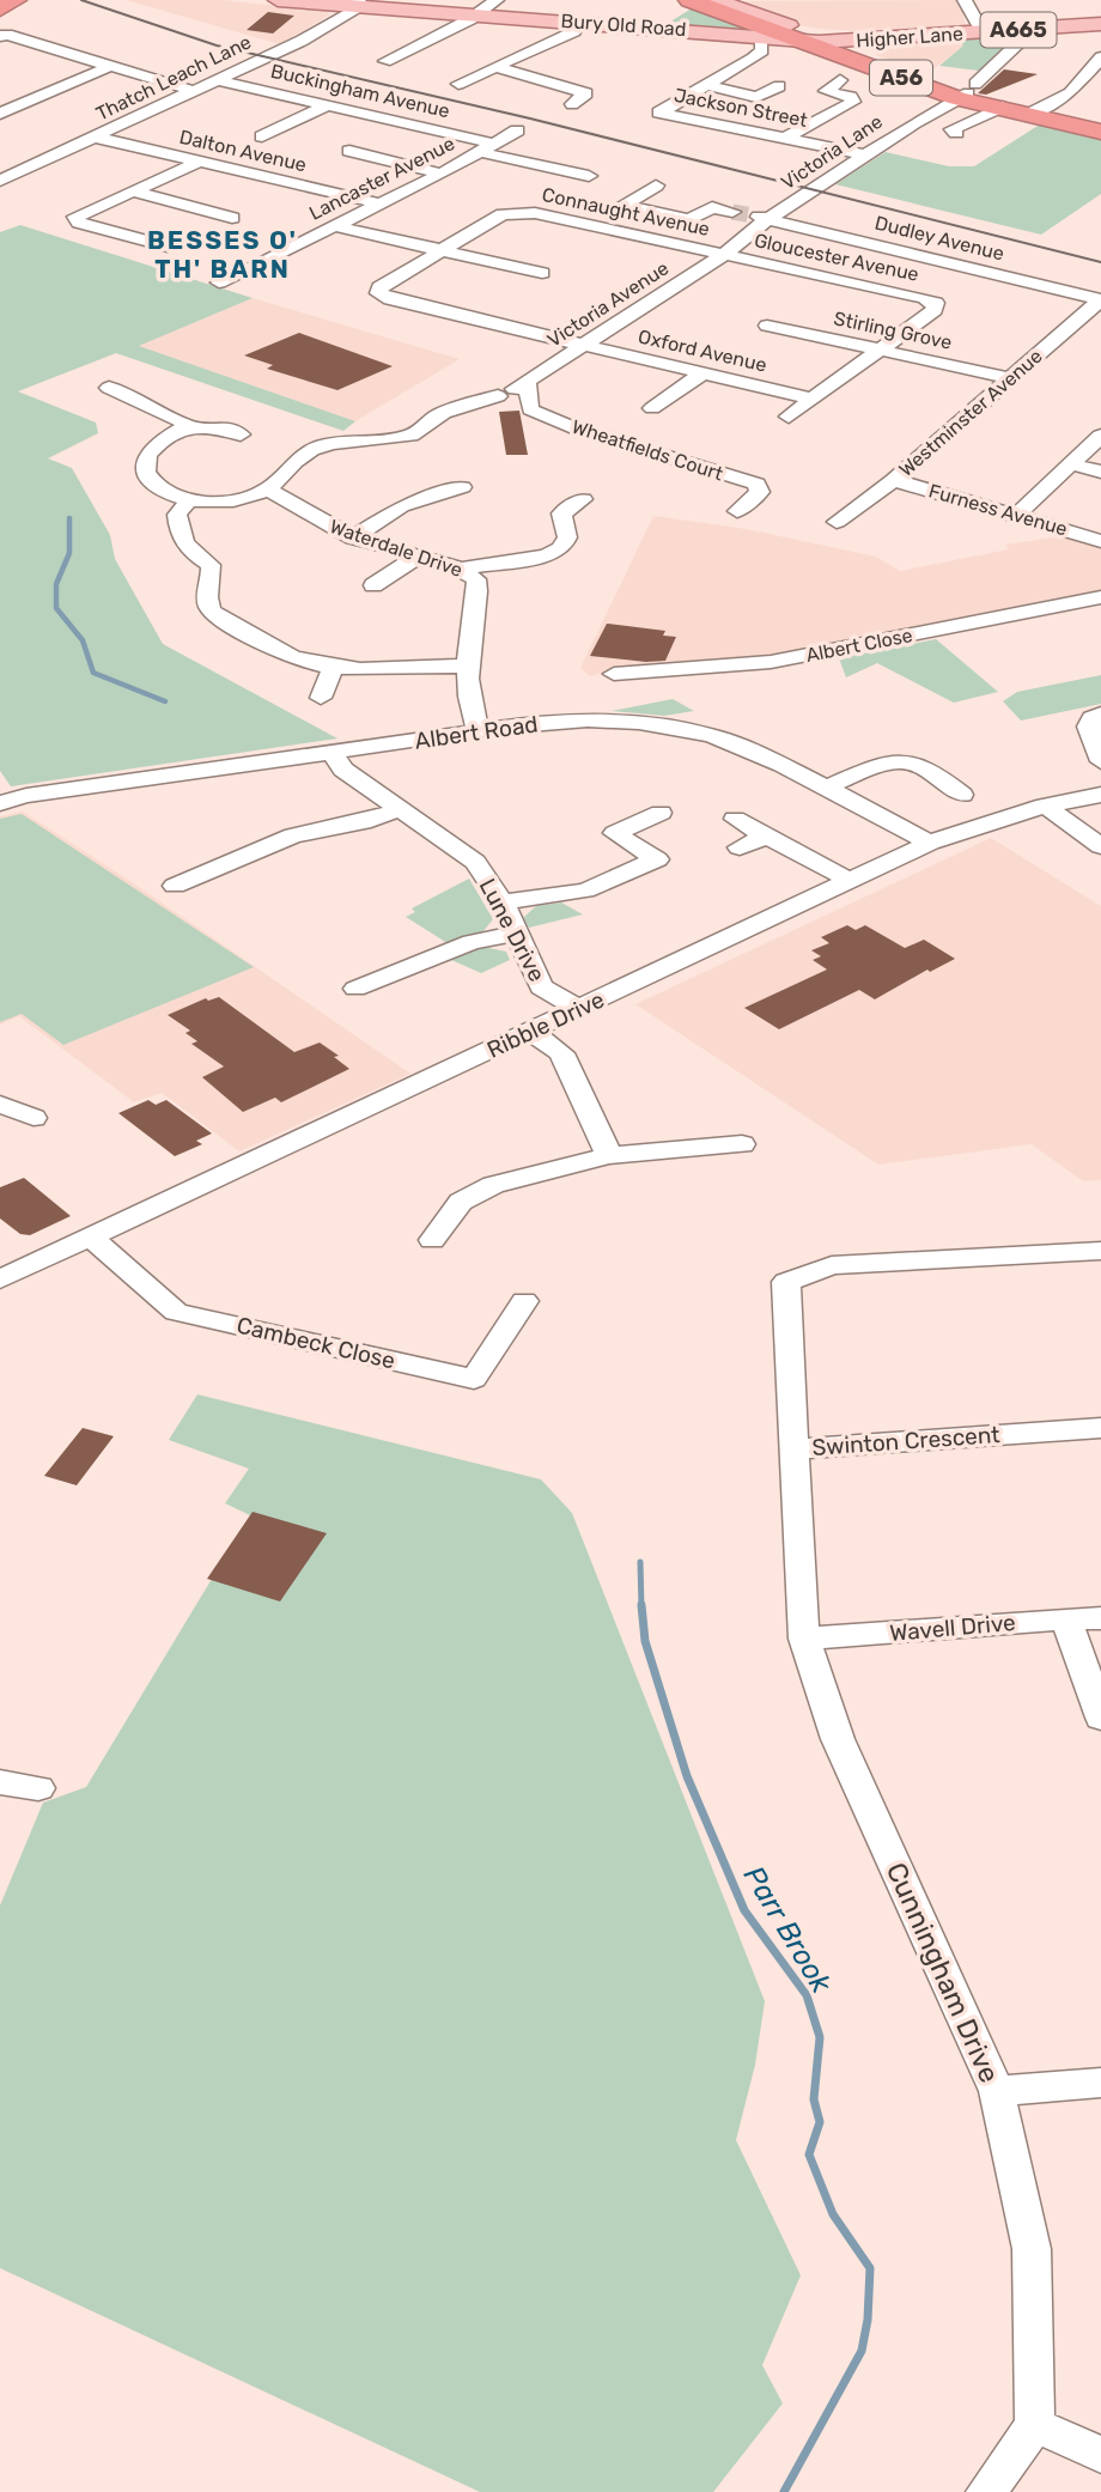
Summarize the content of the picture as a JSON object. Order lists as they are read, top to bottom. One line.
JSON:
{"streets":{"highway":["A56"],"main road":["Bury Old Road","A665","Higher Lane"],"street":["Thatch Leach Lane","Buckingham Avenue","Jackson Street","Dalton Avenue","Victoria Lane","Lancaster Avenue","Connaught Avenue","Dudley Avenue","Gloucester Avenue","Victoria Avenue","Stirling Grove","Oxford Avenue","Westminster Avenue","Wheatfields Court","Furness Avenue","Waterdale Drive","Albert Close","Albert Road","Lune Drive","Ribble Drive","Cambeck Close","Swinton Crescent","Wavell Drive","Cunningham Drive"]},"crossings":[["Bury Old Road","Higher Lane"],["Bury Old Road","Thatch Leach Lane"],["Bury Old Road","A56"],["Higher Lane","A56"],["Higher Lane","Victoria Lane"],["Thatch Leach Lane","Buckingham Avenue"],["Thatch Leach Lane","Dalton Avenue"],["A56","Victoria Lane"],["Buckingham Avenue","Lancaster Avenue"],["Jackson Street","Victoria Lane"],["Dalton Avenue","Lancaster Avenue"],["Victoria Lane","Connaught Avenue"],["Victoria Lane","Dudley Avenue"],["Victoria Lane","Gloucester Avenue"],["Victoria Lane","Victoria Avenue"],["Connaught Avenue","Gloucester Avenue"],["Connaught Avenue","Victoria Avenue"],["Dudley Avenue","Westminster Avenue"],["Gloucester Avenue","Victoria Avenue"],["Victoria Avenue","Oxford Avenue"],["Victoria Avenue","Wheatfields Court"],["Victoria Avenue","Waterdale Drive"],["Stirling Grove","Westminster Avenue"],["Westminster Avenue","Furness Avenue"],["Waterdale Drive","Albert Road"],["Albert Road","Lune Drive"],["Albert Road","Ribble Drive"],["Lune Drive","Ribble Drive"],["Ribble Drive","Cambeck Close"],["Swinton Crescent","Cunningham Drive"],["Wavell Drive","Cunningham Drive"]],"districts":["BESSES O' TH' BARN"],"water":["Parr Brook"]}
